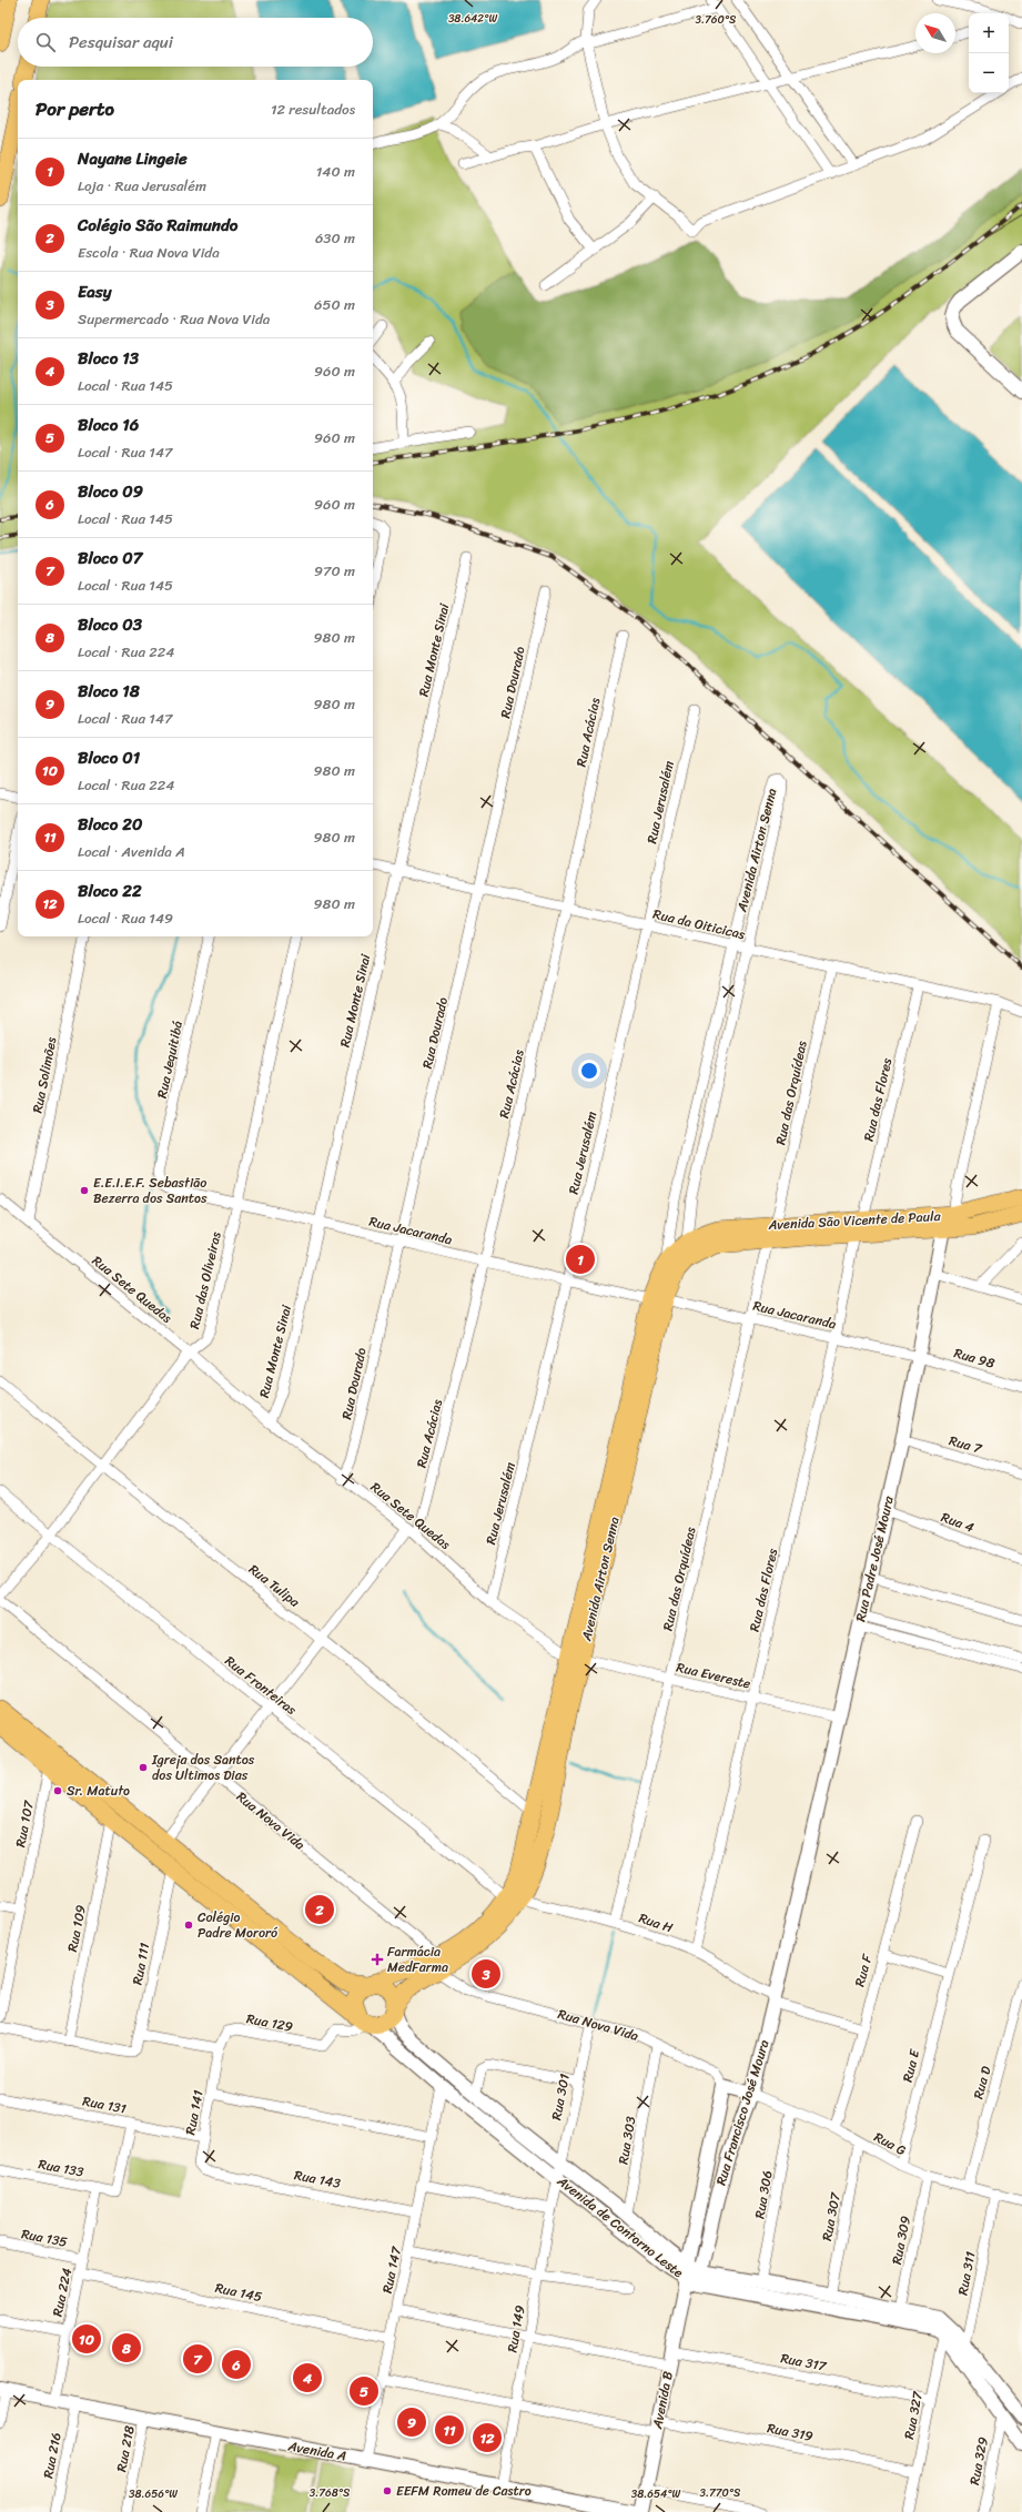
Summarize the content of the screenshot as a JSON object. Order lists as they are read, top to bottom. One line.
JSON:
{"streets":{"main road":["Avenida Airton Senna","Avenida São Vicente de Paula","Avenida de Contorno Leste"],"street":["Rua Monte Sinai","Rua Dourado","Rua Acácias","Rua Jerusalém","Rua da Oiticicas","Rua Jequitibá","Rua Solimões","Rua das Orquídeas","Rua das Flores","Rua Jacaranda","Rua das Oliveiras","Rua Sete Quedas","Rua 98","Rua 7","Rua 4","Rua Padre José Moura","Rua Tulipa","Rua Evereste","Rua Fronteiras","Rua Nova Vida","Rua 107","Rua H","Rua 109","Rua 111","Rua F","Rua 129","Rua E","Rua D","Rua 301","Rua 131","Rua 141","Rua Francisco José Moura","Rua 303","Rua G","Rua 133","Rua 143","Rua 306","Rua 307","Rua 135","Rua 309","Rua 147","Rua 311","Rua 224","Rua 145","Rua 149","Rua 317","Avenida B","Rua 327","Rua 319","Rua 218","Avenida A","Rua 216","Rua 329"]},"crossings":[["Rua Monte Sinai","Rua da Oiticicas"],["Rua Monte Sinai","Rua Jacaranda"],["Rua Monte Sinai","Rua Sete Quedas"],["Rua Dourado","Rua da Oiticicas"],["Rua Dourado","Rua Jacaranda"],["Rua Dourado","Rua Sete Quedas"],["Rua Acácias","Rua da Oiticicas"],["Rua Acácias","Rua Jacaranda"],["Rua Acácias","Rua Sete Quedas"],["Rua Jerusalém","Rua da Oiticicas"],["Rua Jerusalém","Rua Jacaranda"],["Rua Jerusalém","Rua Sete Quedas"],["Avenida Airton Senna","Rua da Oiticicas"],["Avenida Airton Senna","Avenida São Vicente de Paula"],["Avenida Airton Senna","Rua Jacaranda"],["Avenida Airton Senna","Rua Sete Quedas"],["Avenida Airton Senna","Rua Tulipa"],["Avenida Airton Senna","Rua Evereste"],["Avenida Airton Senna","Rua Fronteiras"],["Avenida Airton Senna","Rua Nova Vida"],["Avenida Airton Senna","Rua H"],["Avenida Airton Senna","Rua 129"],["Avenida Airton Senna","Avenida de Contorno Leste"],["Rua da Oiticicas","Rua das Orquídeas"],["Rua da Oiticicas","Rua das Flores"],["Rua Jequitibá","Rua Jacaranda"],["Rua Solimões","Rua Sete Quedas"],["Rua das Orquídeas","Avenida São Vicente de Paula"],["Rua das Orquídeas","Rua Jacaranda"],["Rua das Orquídeas","Rua Evereste"],["Rua das Orquídeas","Rua H"],["Rua das Flores","Avenida São Vicente de Paula"],["Rua das Flores","Rua Jacaranda"],["Rua das Flores","Rua Evereste"],["Rua das Flores","Rua H"],["Avenida São Vicente de Paula","Rua Padre José Moura"],["Rua Jacaranda","Rua das Oliveiras"],["Rua Jacaranda","Rua 98"],["Rua Jacaranda","Rua Padre José Moura"],["Rua das Oliveiras","Rua Sete Quedas"],["Rua das Oliveiras","Rua Tulipa"],["Rua das Oliveiras","Rua Fronteiras"],["Rua Sete Quedas","Rua Evereste"],["Rua 98","Rua Padre José Moura"],["Rua 7","Rua Padre José Moura"],["Rua 4","Rua Padre José Moura"],["Rua Padre José Moura","Rua Evereste"],["Rua Padre José Moura","Rua Francisco José Moura"],["Rua Fronteiras","Rua H"],["Rua Nova Vida","Rua 301"],["Rua Nova Vida","Rua Francisco José Moura"],["Rua Nova Vida","Rua 303"],["Rua 107","Avenida de Contorno Leste"],["Rua H","Rua F"],["Rua H","Rua Francisco José Moura"],["Rua 109","Rua 111"],["Rua 109","Avenida de Contorno Leste"],["Rua 111","Avenida de Contorno Leste"],["Rua F","Rua G"],["Rua 129","Rua 141"],["Rua 129","Avenida de Contorno Leste"],["Rua E","Rua G"],["Rua D","Rua G"],["Rua 301","Avenida de Contorno Leste"],["Rua 301","Rua 149"],["Rua 131","Rua 141"],["Rua 131","Rua 133"],["Rua 141","Rua 143"],["Rua Francisco José Moura","Rua G"],["Rua Francisco José Moura","Avenida de Contorno Leste"],["Rua Francisco José Moura","Avenida B"],["Rua 303","Avenida de Contorno Leste"],["Rua G","Rua 306"],["Rua G","Rua 307"],["Rua G","Rua 309"],["Rua G","Rua 311"],["Rua 133","Rua 224"],["Rua 143","Rua 147"],["Rua 306","Avenida de Contorno Leste"],["Rua 307","Avenida de Contorno Leste"],["Avenida de Contorno Leste","Rua 309"],["Avenida de Contorno Leste","Rua 147"],["Avenida de Contorno Leste","Rua 311"],["Avenida de Contorno Leste","Rua 149"],["Avenida de Contorno Leste","Avenida B"],["Avenida de Contorno Leste","Rua 327"],["Avenida de Contorno Leste","Rua 329"],["Rua 135","Rua 224"],["Rua 147","Rua 145"],["Rua 147","Rua 319"],["Rua 147","Avenida A"],["Rua 224","Rua 145"],["Rua 224","Avenida A"],["Rua 149","Rua 319"],["Rua 149","Avenida A"],["Rua 317","Avenida B"],["Rua 317","Rua 327"],["Avenida B","Rua 319"],["Rua 327","Rua 319"],["Rua 218","Avenida A"],["Avenida A","Rua 216"]],"places":{"other":["E.E.I.E.F. Sebastião Bezerra dos Santos","Igreja dos Santos dos Ultimos Dias","Sr. Matuto","Colégio Padre Mororó","EEFM Romeu de Castro"],"health":["Farmácia MedFarma"]},"north":"top left","page":{"map_buttons":["+","−"],"search":"Pesquisar aqui","heading":["Por perto","12 resultados"],"list":[{"mark":"1","name":"Nayane Lingeie","note":"Loja · Rua Jerusalém","value":"140 m"},{"mark":"2","name":"Colégio São Raimundo","note":"Escola · Rua Nova Vida","value":"630 m"},{"mark":"3","name":"Easy","note":"Supermercado · Rua Nova Vida","value":"650 m"},{"mark":"4","name":"Bloco 13","note":"Local · Rua 145","value":"960 m"},{"mark":"5","name":"Bloco 16","note":"Local · Rua 147","value":"960 m"},{"mark":"6","name":"Bloco 09","note":"Local · Rua 145","value":"960 m"},{"mark":"7","name":"Bloco 07","note":"Local · Rua 145","value":"970 m"},{"mark":"8","name":"Bloco 03","note":"Local · Rua 224","value":"980 m"},{"mark":"9","name":"Bloco 18","note":"Local · Rua 147","value":"980 m"},{"mark":"10","name":"Bloco 01","note":"Local · Rua 224","value":"980 m"},{"mark":"11","name":"Bloco 20","note":"Local · Avenida A","value":"980 m"},{"mark":"12","name":"Bloco 22","note":"Local · Rua 149","value":"980 m"}],"pins":["1","2","3","10","8","7","6","4","5","9","11","12"]},"coordinates":["38.642°W","3.760°S","3.768°S","3.770°S","38.656°W","38.654°W"]}
